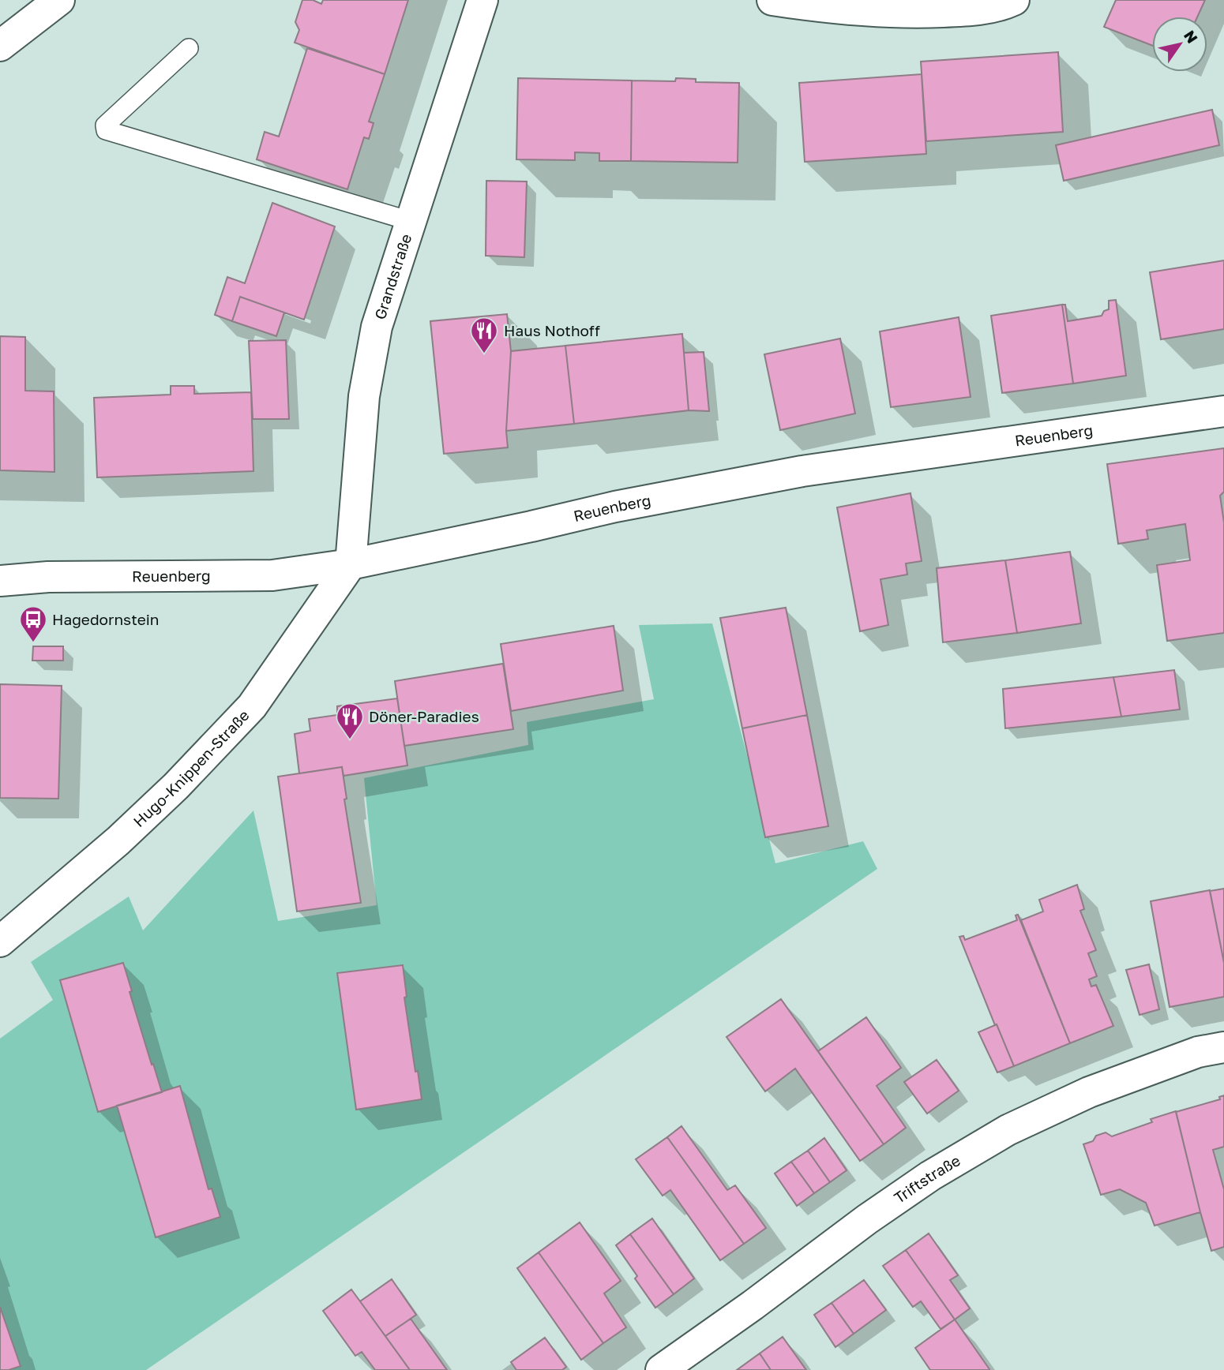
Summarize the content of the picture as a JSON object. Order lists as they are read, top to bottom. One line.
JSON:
{"streets":{"street":["Grandstraße","Reuenberg","Hugo-Knippen-Straße","Triftstraße"]},"crossings":[["Grandstraße","Reuenberg"],["Grandstraße","Hugo-Knippen-Straße"],["Reuenberg","Hugo-Knippen-Straße"]],"places":{"restaurant":["Haus Nothoff","Döner-Paradies"],"bus stop":["Hagedornstein"]},"north":"top right"}
